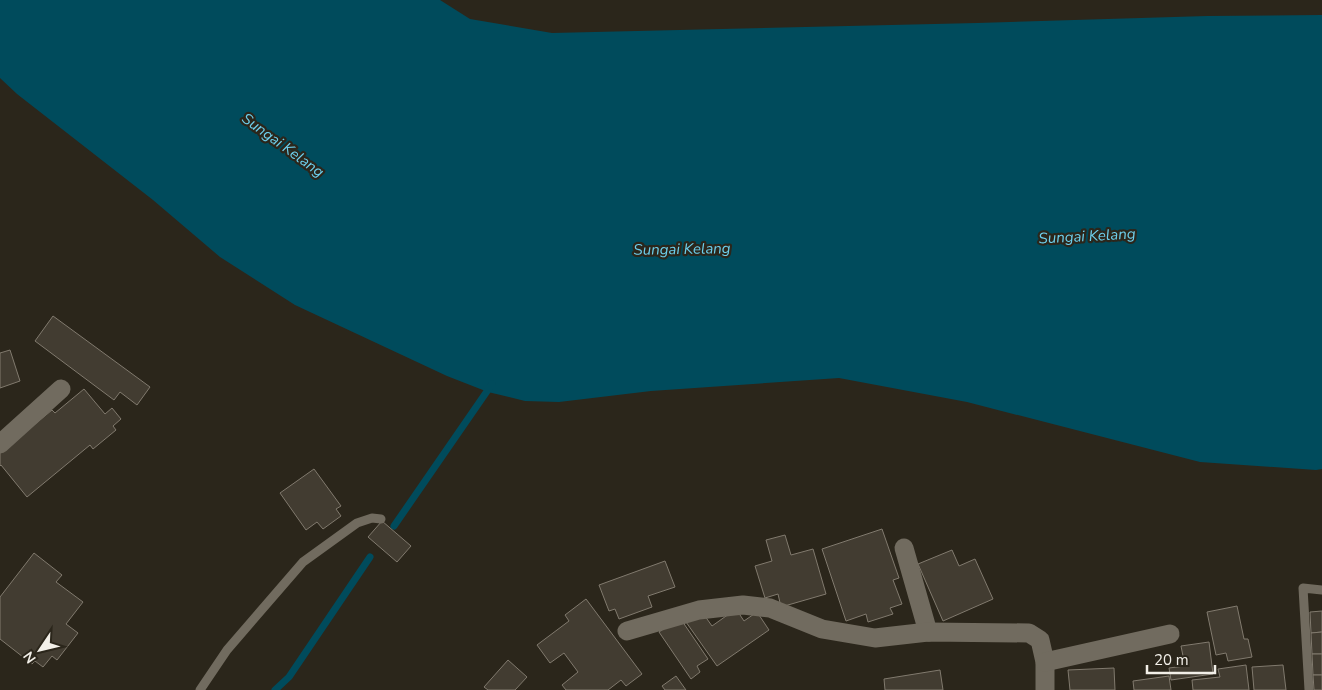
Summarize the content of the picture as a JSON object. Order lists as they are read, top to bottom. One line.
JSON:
{"water":["Sungai Kelang"],"scale_bar":"20 m","north":"bottom left"}
